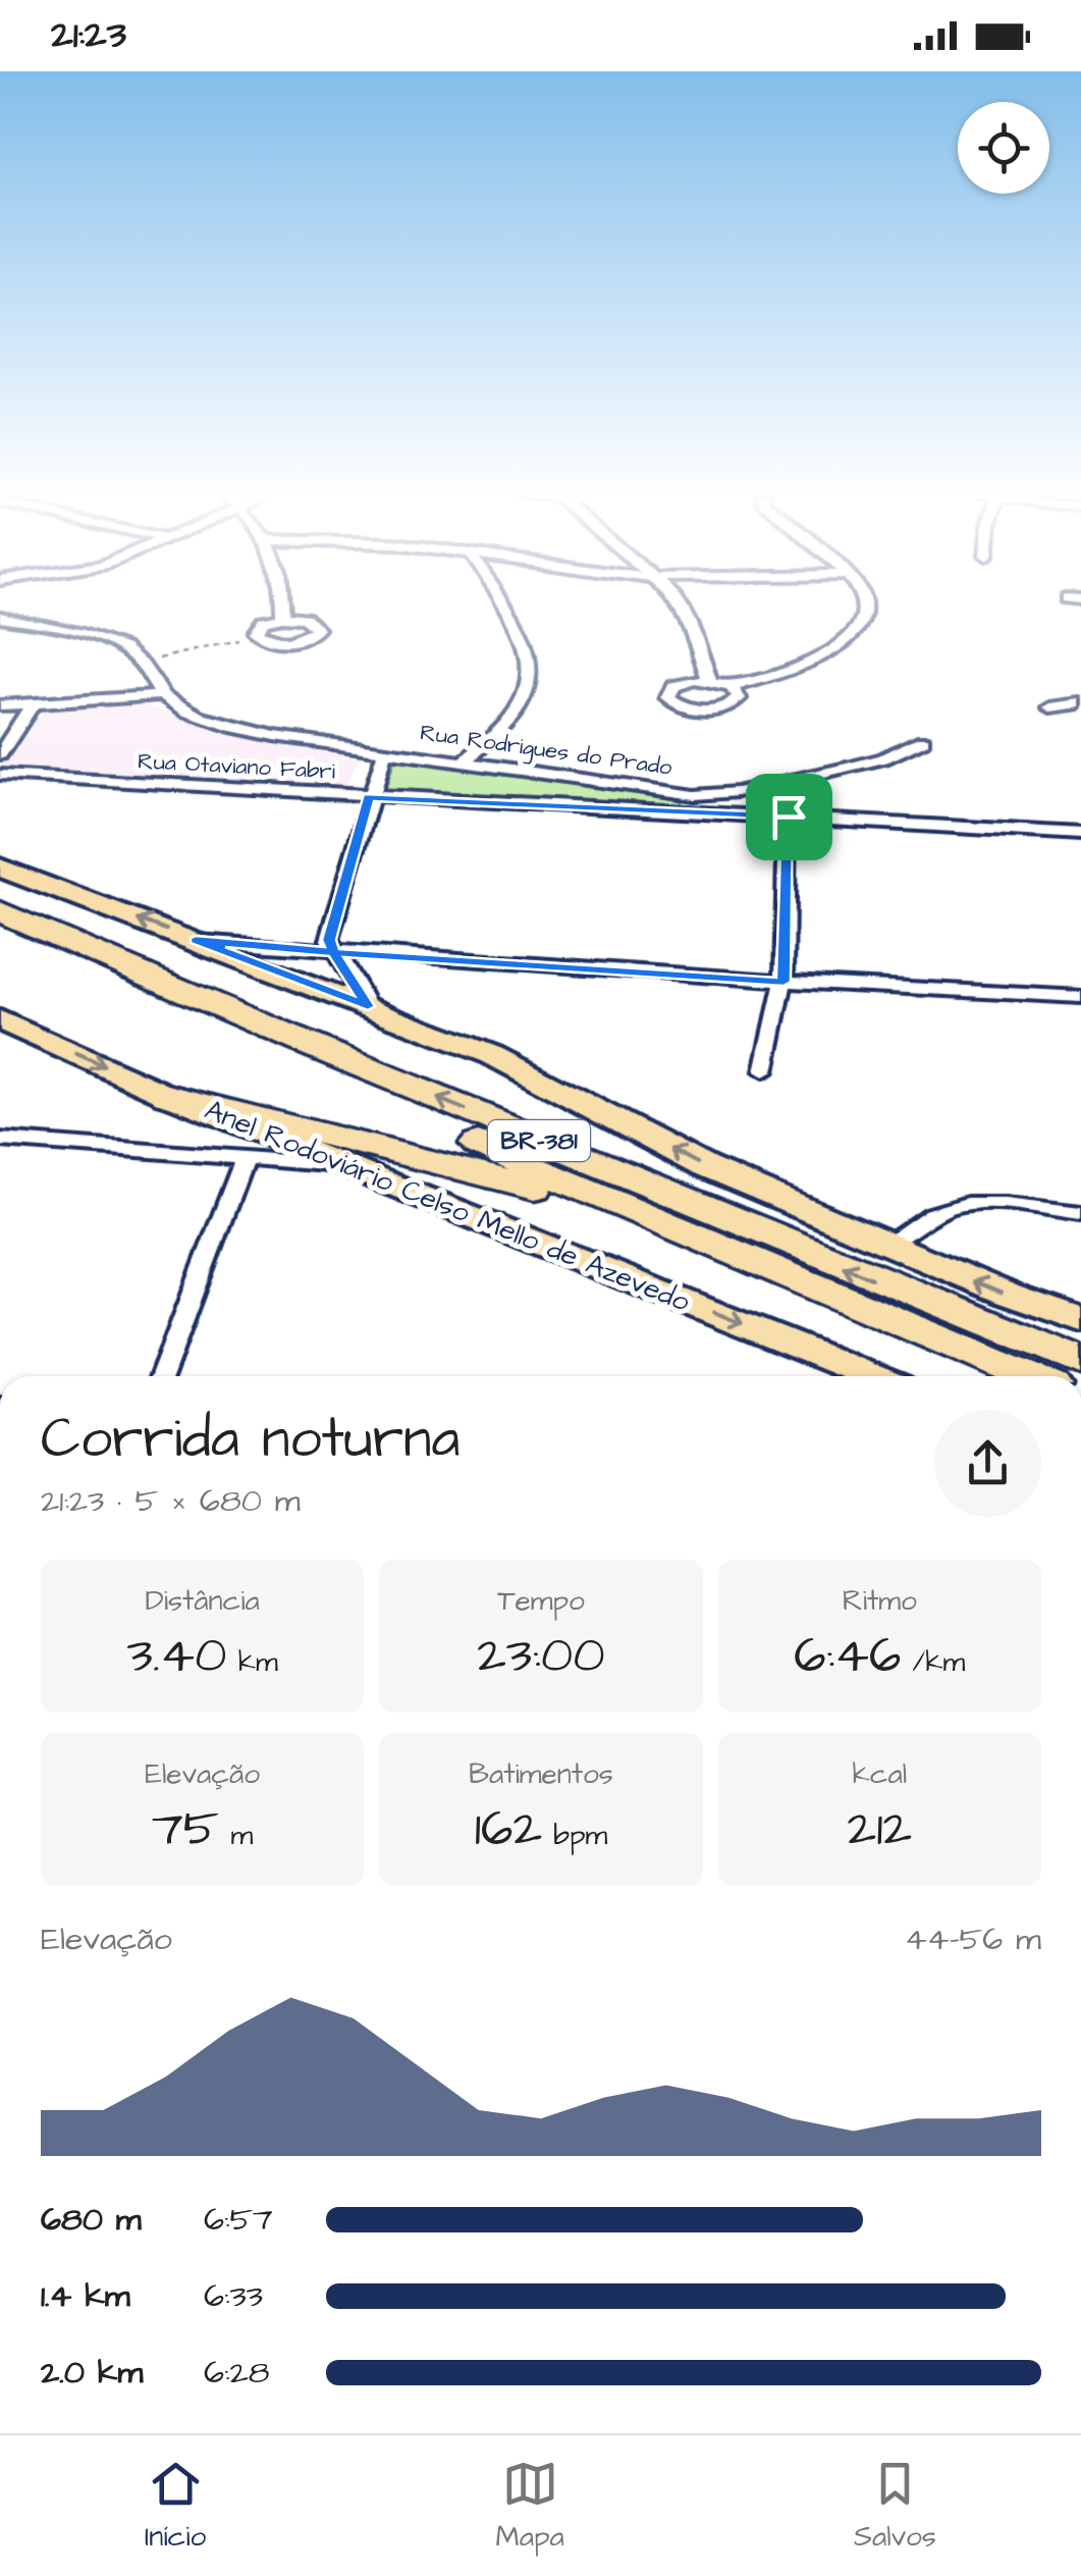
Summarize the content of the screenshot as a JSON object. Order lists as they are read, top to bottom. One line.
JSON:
{"streets":{"highway":["BR-381"],"main road":["Anel Rodoviário Celso Mello de Azevedo"],"street":["Rua Rodrigues do Prado","Rua Otaviano Fabri"]},"page":{"status":"21:23","heading":["Corrida noturna","21:23 · 5 × 680 m"],"stats":[["Distância","3.40 km"],["Tempo","23:00"],["Ritmo","6:46 /km"],["Elevação","75 m"],["Batimentos","162 bpm"],["kcal","212"]],"chart":["Elevação","44–56 m"],"list":[{"name":"680 m","note":"6:57"},{"name":"1.4 km","note":"6:33"},{"name":"2.0 km","note":"6:28"}],"tabs":["Início","Mapa","Salvos"]}}
